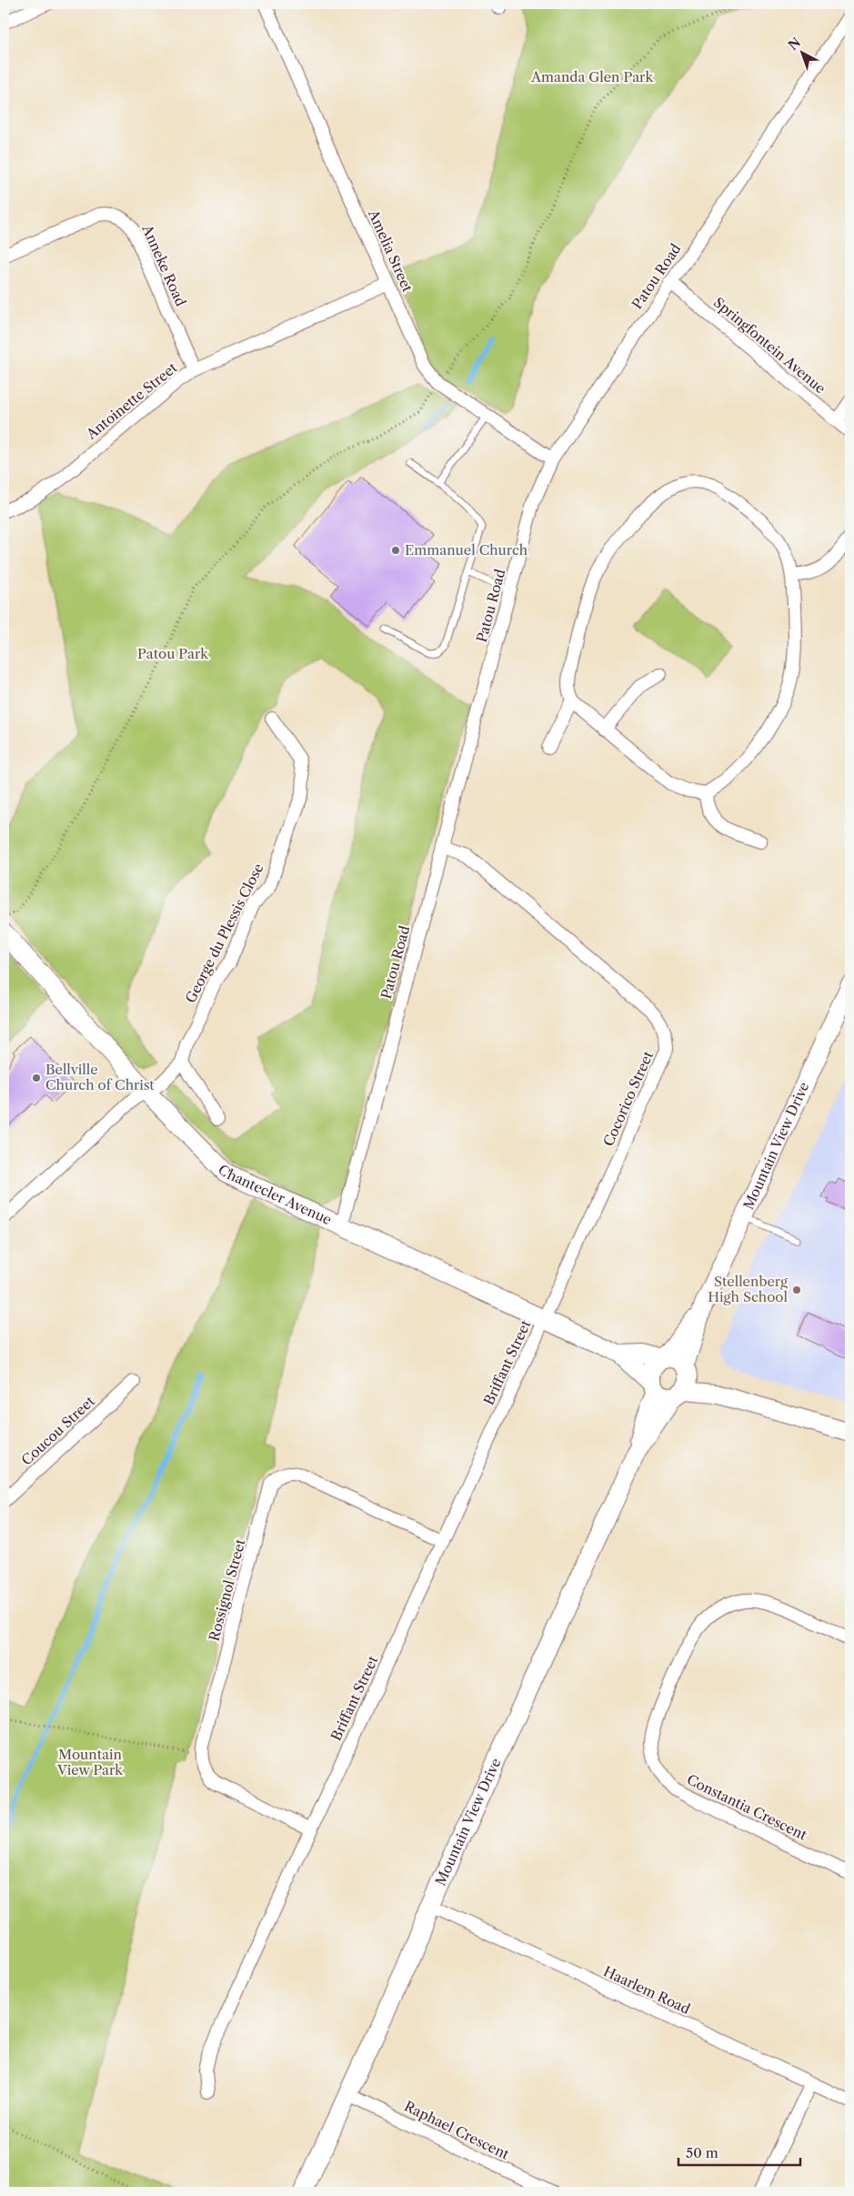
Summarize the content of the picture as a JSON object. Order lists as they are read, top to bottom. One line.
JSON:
{"streets":{"street":["Amelia Street","Anneke Road","Patou Road","Springfontein Avenue","Antoinette Street","George du Plessis Close","Cocorico Street","Mountain View Drive","Chantecler Avenue","Briffant Street","Coucou Street","Rossignol Street","Constantia Crescent","Haarlem Road","Raphael Crescent"]},"crossings":[["Amelia Street","Patou Road"],["Amelia Street","Antoinette Street"],["Anneke Road","Antoinette Street"],["Patou Road","Springfontein Avenue"],["Patou Road","Cocorico Street"],["Patou Road","Chantecler Avenue"],["Cocorico Street","Chantecler Avenue"],["Cocorico Street","Briffant Street"],["Mountain View Drive","Chantecler Avenue"],["Mountain View Drive","Haarlem Road"],["Mountain View Drive","Raphael Crescent"],["Chantecler Avenue","Briffant Street"],["Briffant Street","Rossignol Street"]],"parks":["Amanda Glen Park","Patou Park","Mountain View Park"],"places":["Emmanuel Church","Bellville Church of Christ","Stellenberg High School"],"scale_bar":"50 m","north":"top left"}
